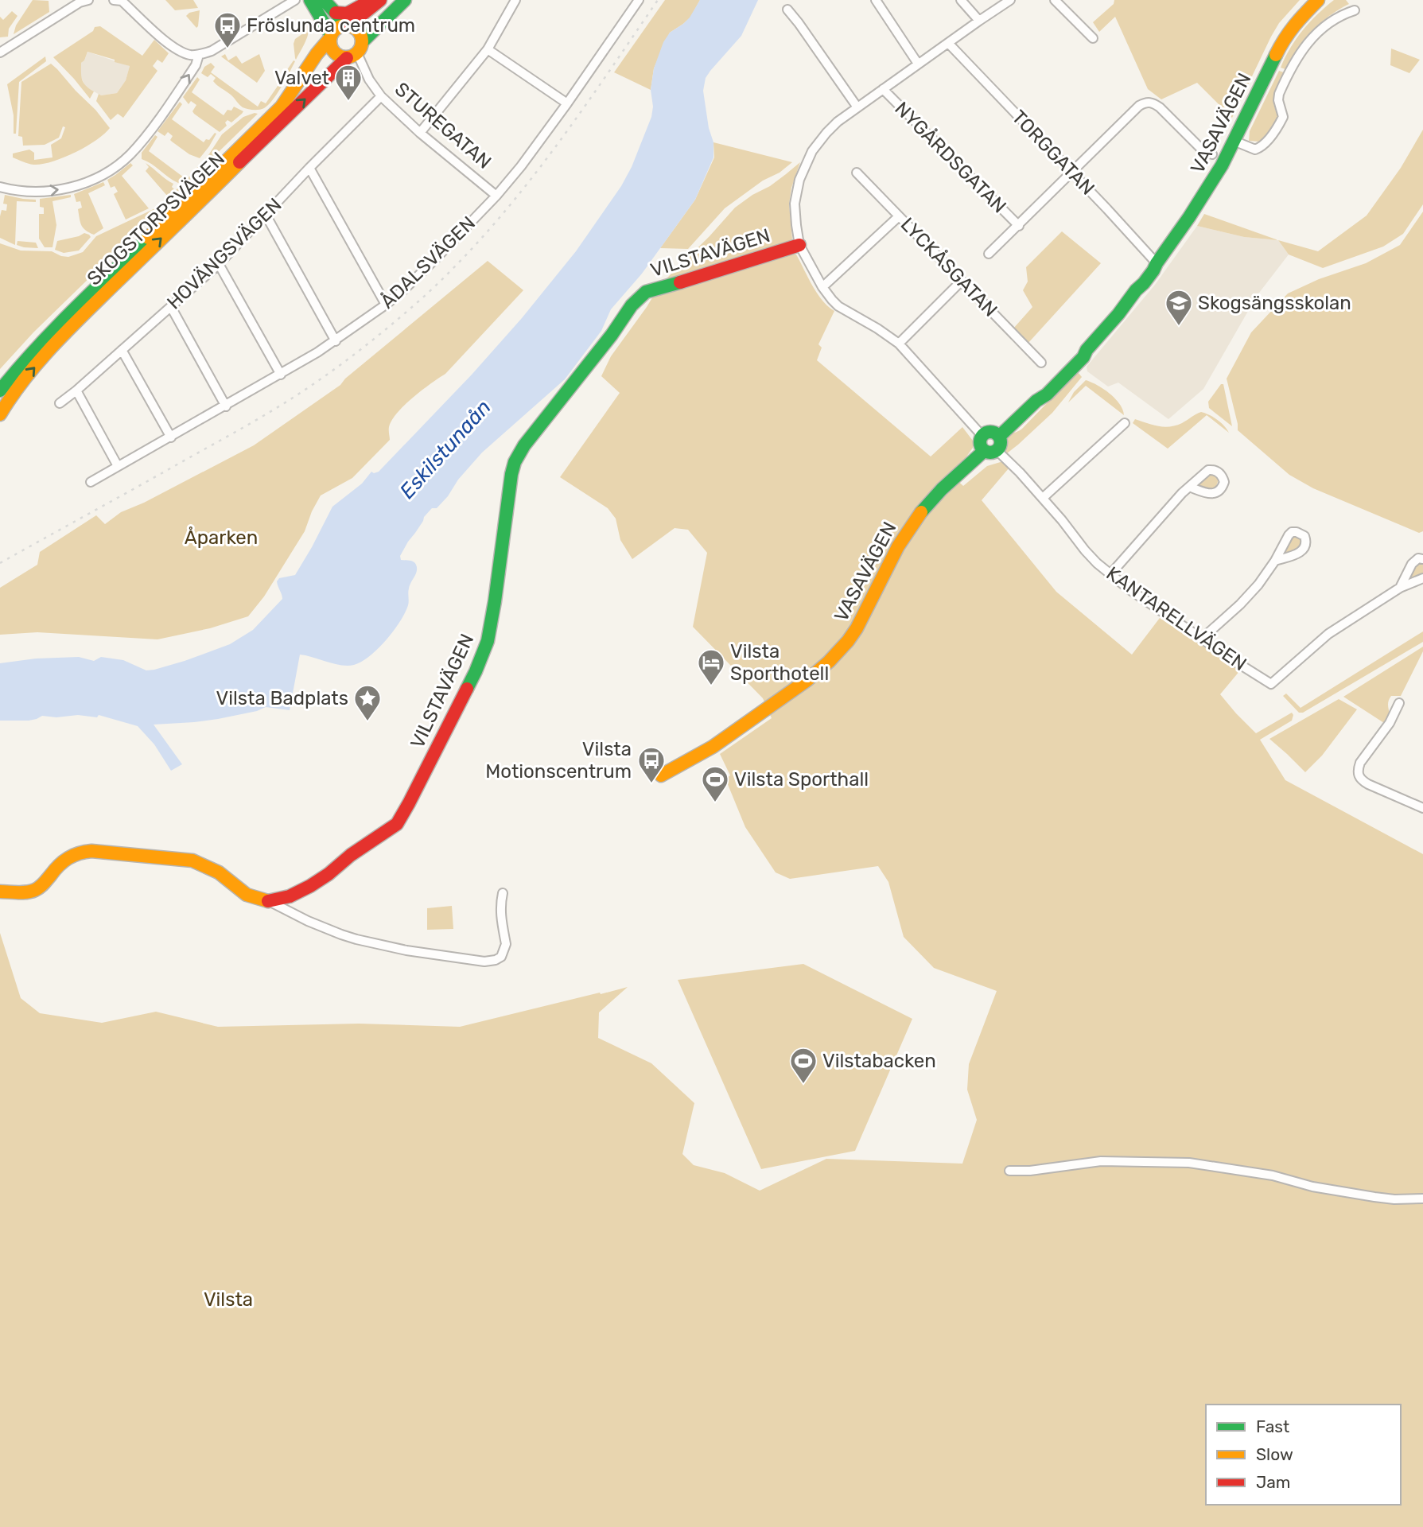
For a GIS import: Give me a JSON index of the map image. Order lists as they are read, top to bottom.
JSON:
{
  "streets": {
    "street": [
      "VASAVÄGEN",
      "STUREGATAN",
      "TORGGATAN",
      "NYGÅRDSGATAN",
      "SKOGSTORPSVÄGEN",
      "VILSTAVÄGEN",
      "HOVÄNGSVÄGEN",
      "ÅDALSVÄGEN",
      "LYCKÅSGATAN",
      "KANTARELLVÄGEN"
    ]
  },
  "crossings": [
    ["VASAVÄGEN", "TORGGATAN"],
    ["VASAVÄGEN", "KANTARELLVÄGEN"],
    ["STUREGATAN", "SKOGSTORPSVÄGEN"],
    ["STUREGATAN", "HOVÄNGSVÄGEN"],
    ["STUREGATAN", "ÅDALSVÄGEN"]
  ],
  "water": ["Eskilstunaån"],
  "parks": ["Åparken", "Vilsta"],
  "places": {
    "bus stop": ["Fröslunda centrum", "Vilsta Motionscentrum"],
    "building": ["Valvet"],
    "school or university": ["Skogsängsskolan"],
    "hotel": ["Vilsta Sporthotell"],
    "place": ["Vilsta Badplats"],
    "sports": ["Vilsta Sporthall", "Vilstabacken"]
  },
  "legend": ["Fast", "Slow", "Jam"]
}
